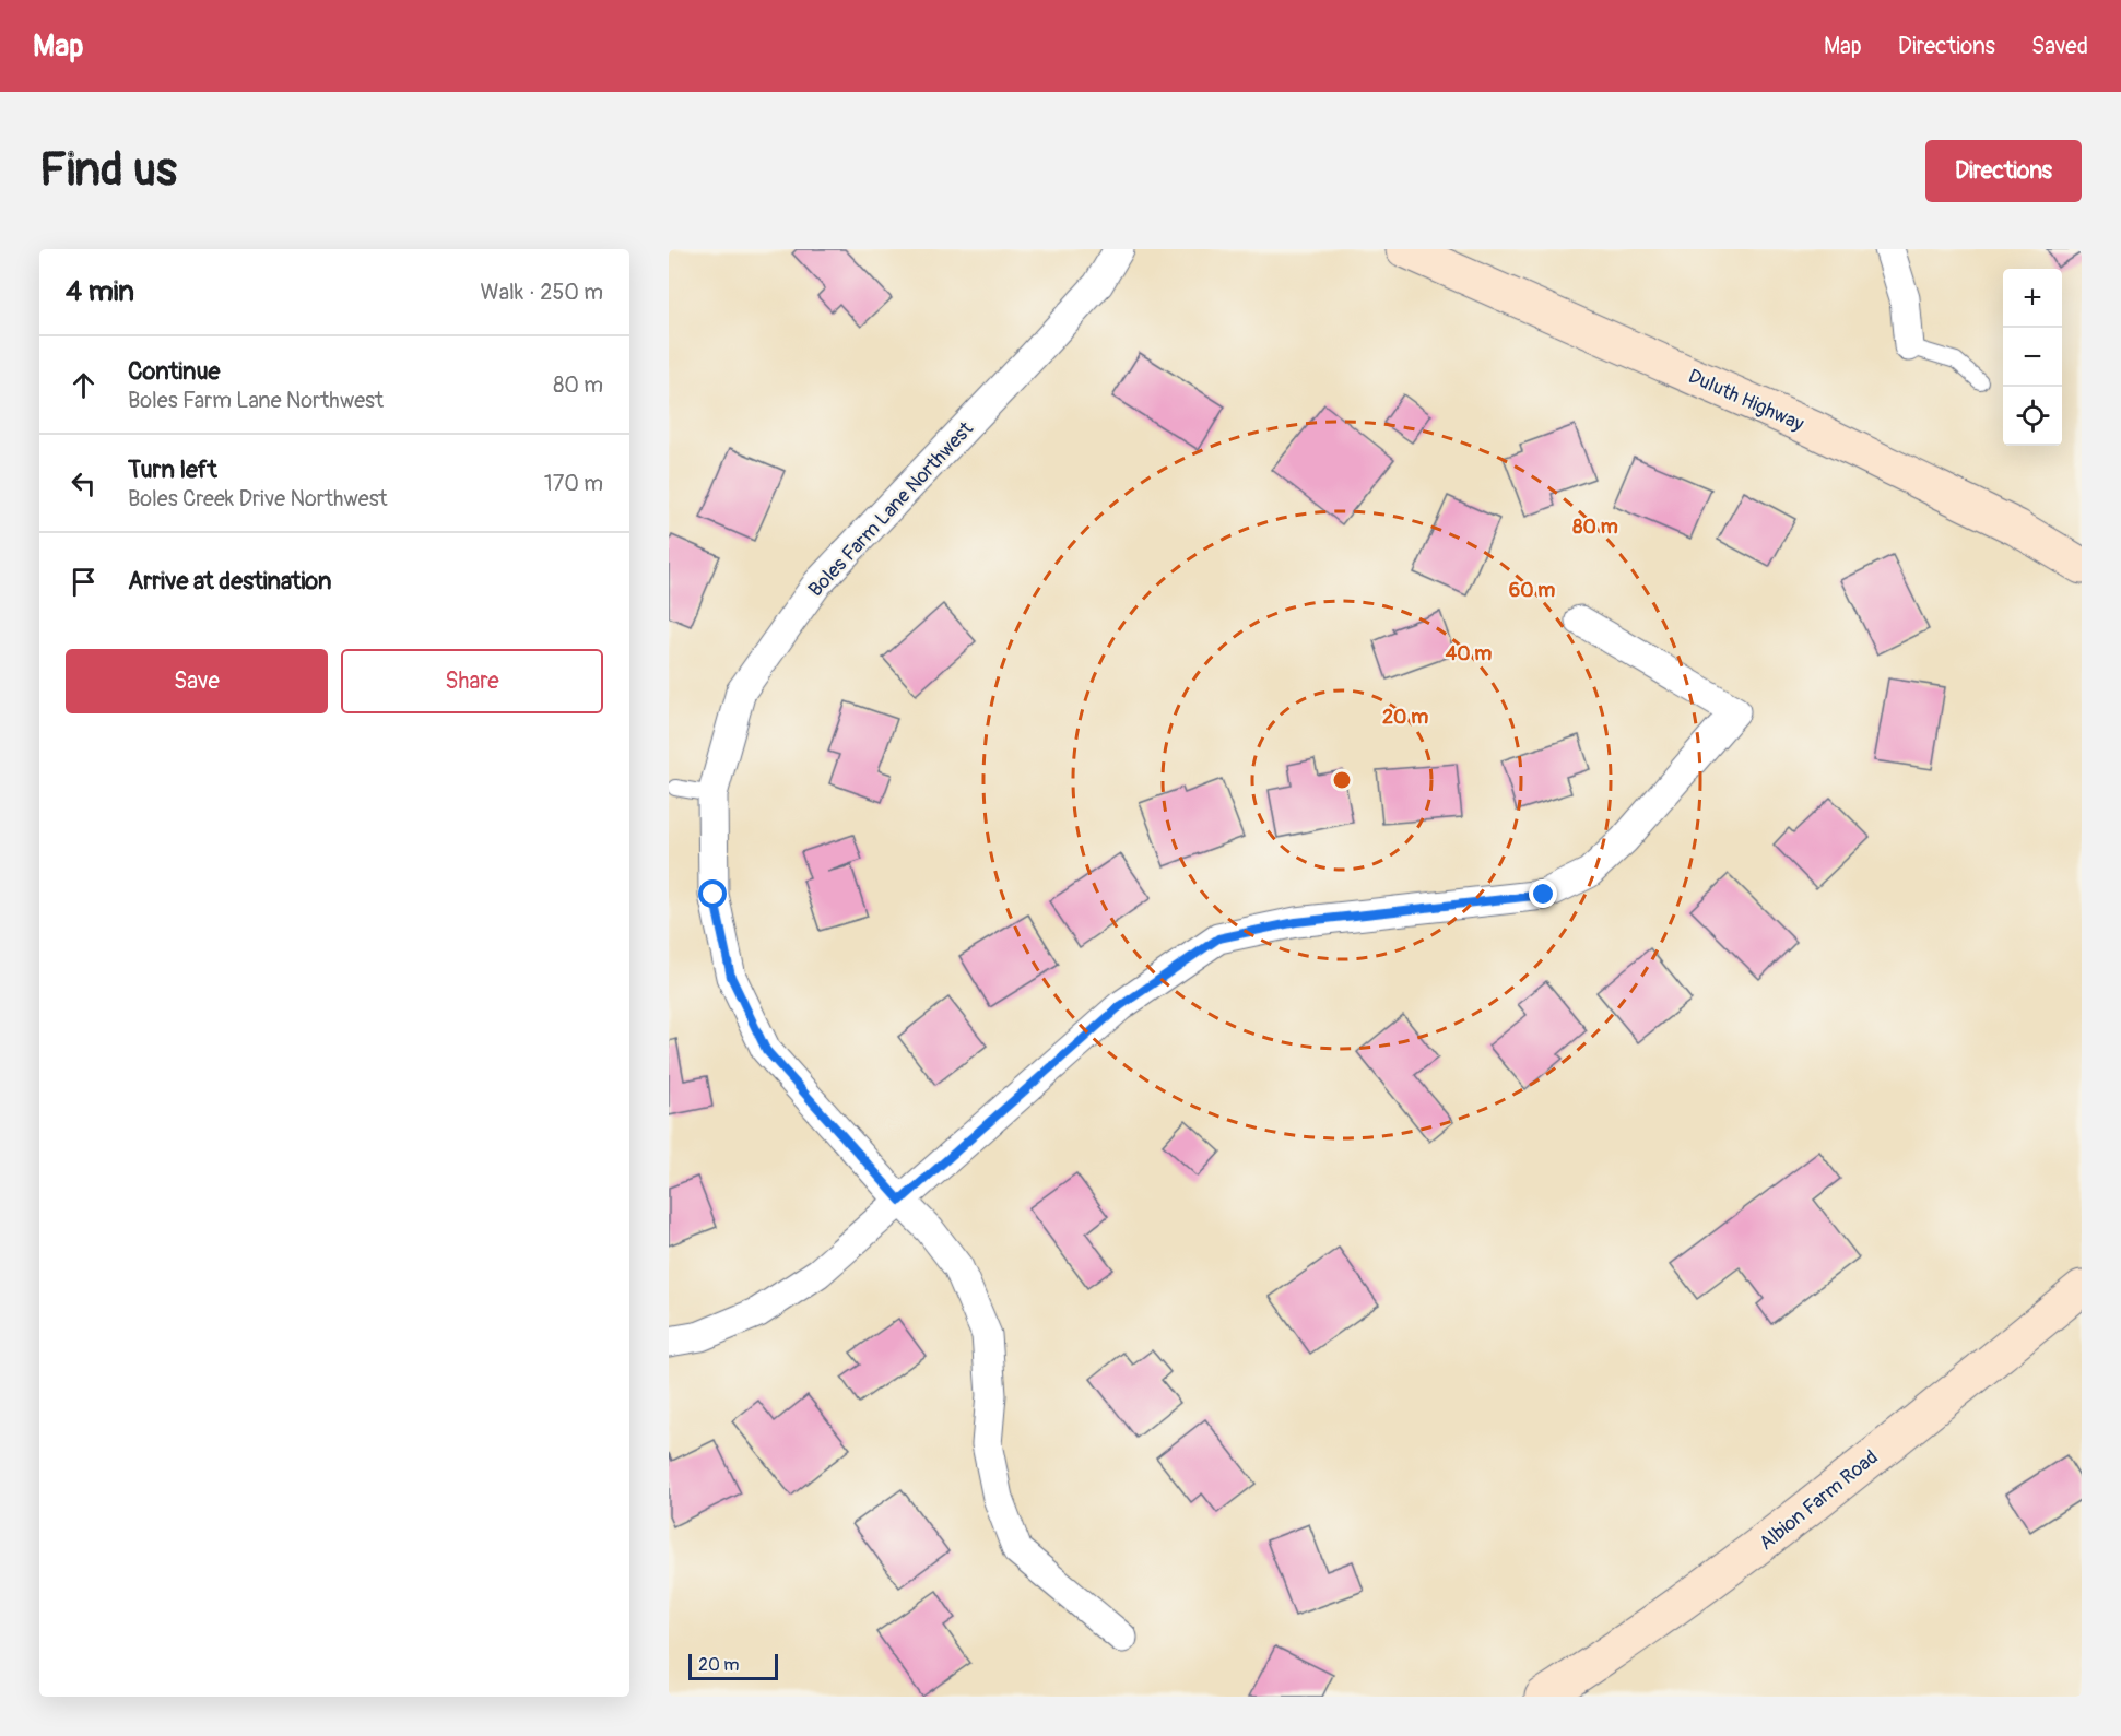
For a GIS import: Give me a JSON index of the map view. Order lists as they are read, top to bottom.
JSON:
{
  "streets": {
    "main road": ["Duluth Highway", "Albion Farm Road"],
    "street": ["Boles Farm Lane Northwest"]
  },
  "scale_bar": "20 m",
  "page": {
    "header": "Map",
    "nav": ["Map", "Directions", "Saved"],
    "buttons": [
      "Directions",
      ["Save", "Share"]
    ],
    "title": "Find us",
    "heading": ["4 min", "Walk · 250 m"],
    "map_buttons": ["+", "−"],
    "list": [
      ["Continue", "Boles Farm Lane Northwest", "80 m"],
      ["Turn left", "Boles Creek Drive Northwest", "170 m"],
      "Arrive at destination"
    ],
    "scale": "20 m"
  },
  "rings": [
    "80 m",
    "60 m",
    "40 m",
    "20 m"
  ]
}
